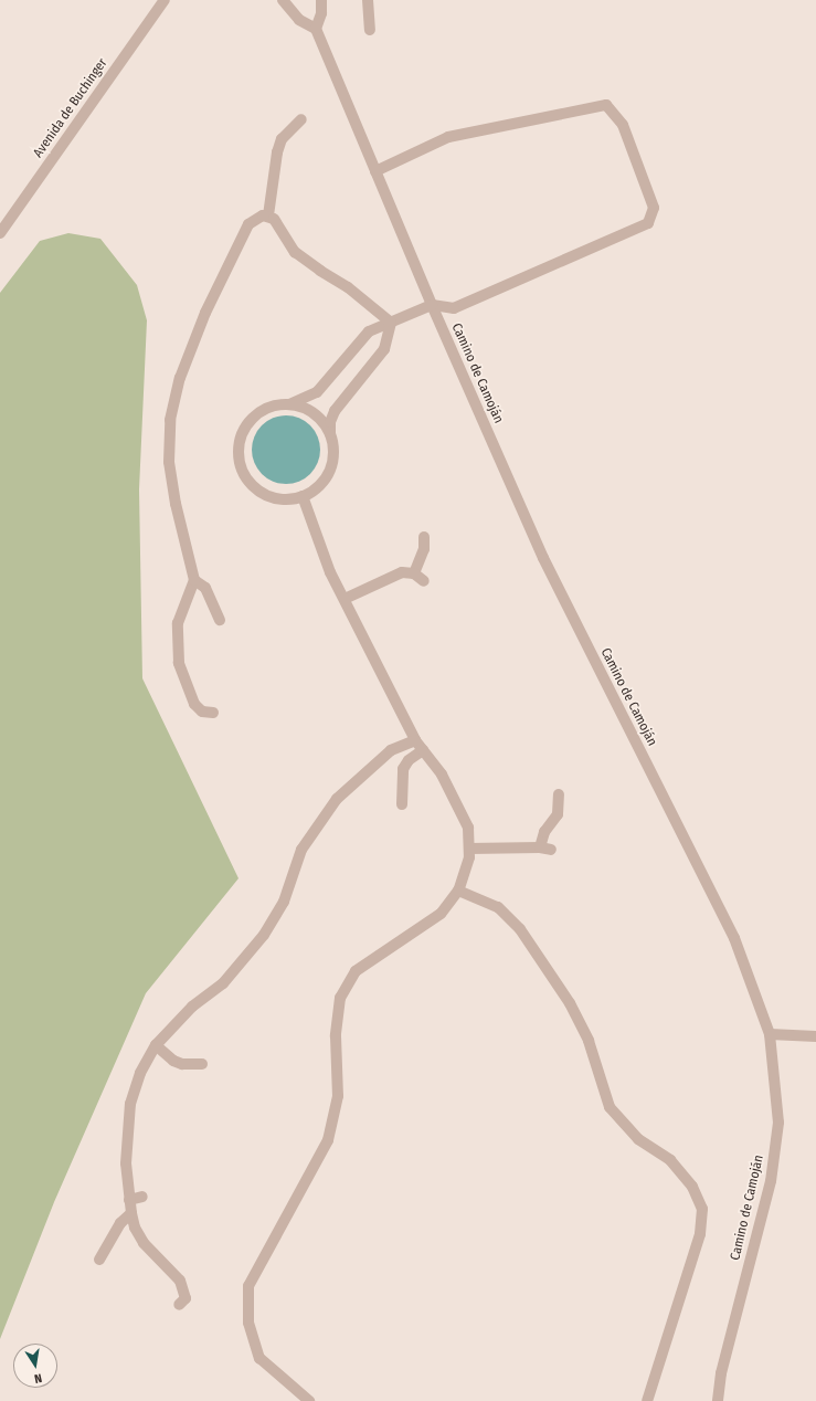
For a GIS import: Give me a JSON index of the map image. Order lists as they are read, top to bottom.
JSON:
{
  "streets": {
    "street": ["Avenida de Buchinger", "Camino de Camoján"]
  },
  "north": "bottom"
}
